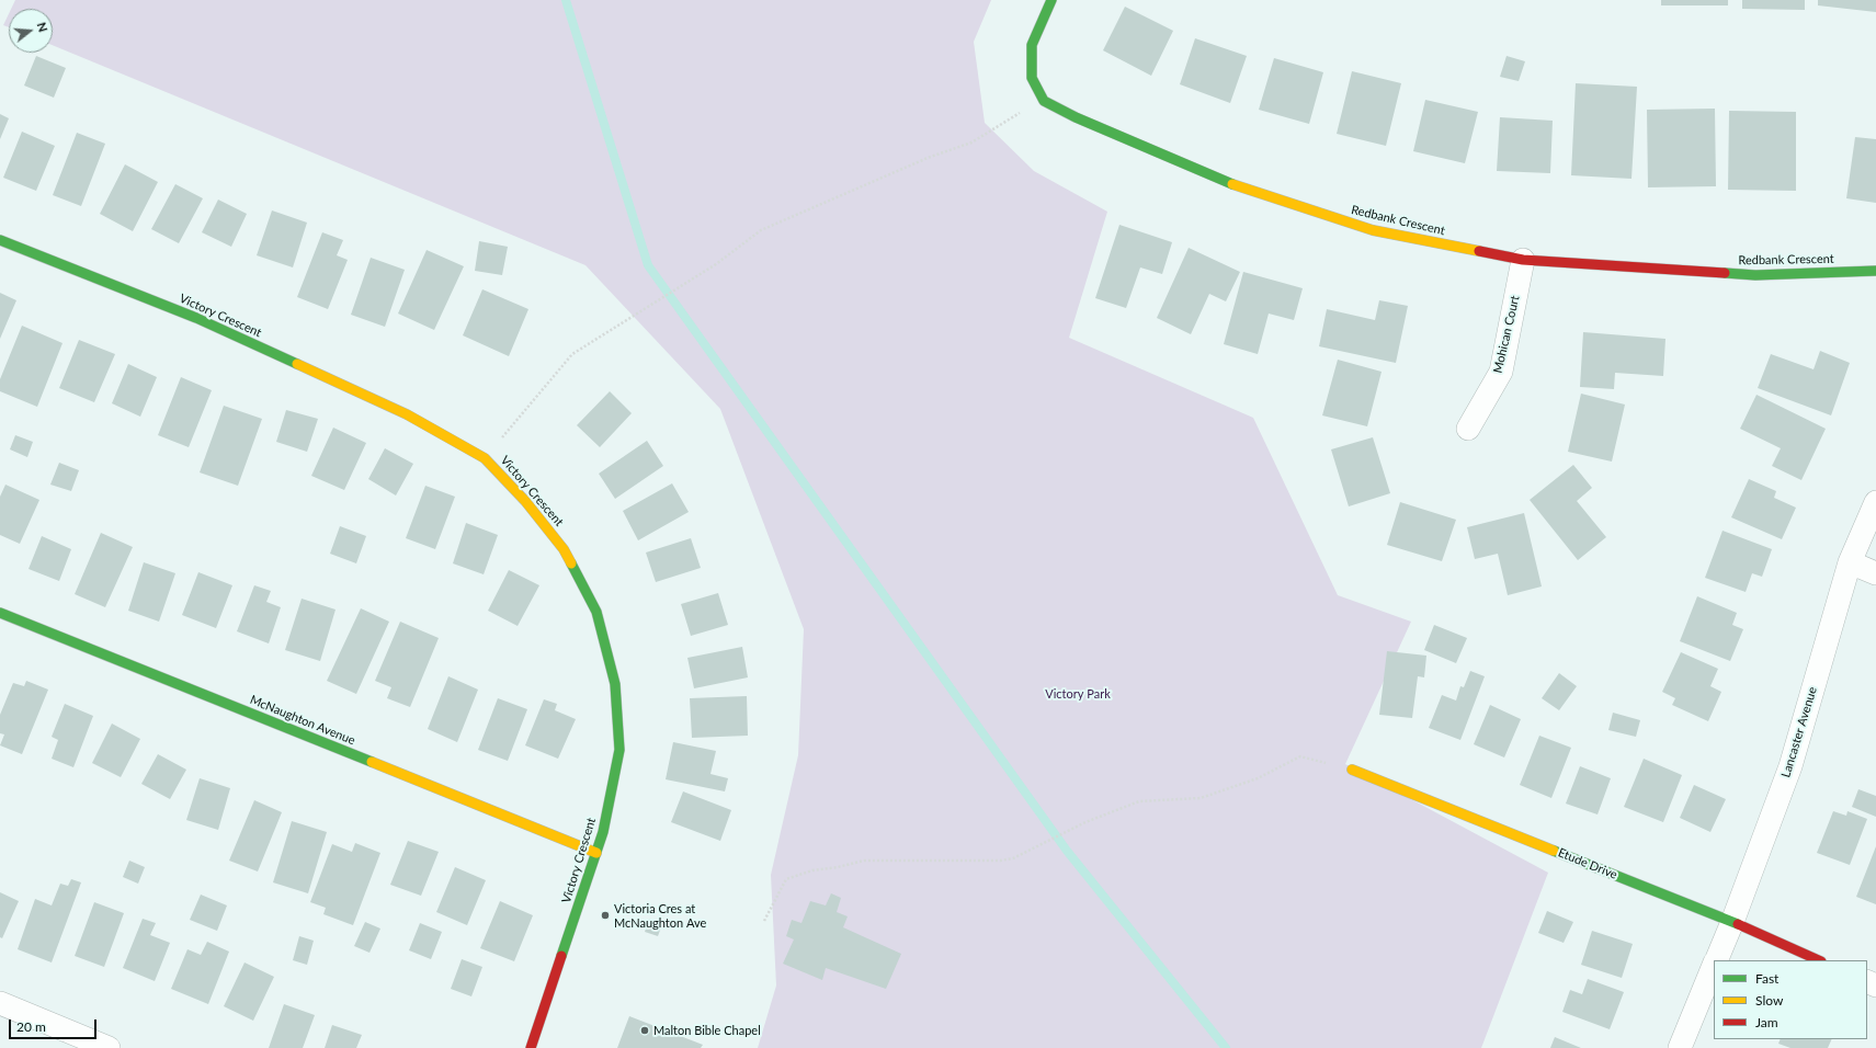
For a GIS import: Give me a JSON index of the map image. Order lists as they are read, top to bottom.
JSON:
{
  "streets": {
    "street": [
      "Redbank Crescent",
      "Victory Crescent",
      "Mohican Court",
      "McNaughton Avenue",
      "Lancaster Avenue",
      "Etude Drive"
    ]
  },
  "crossings": [
    ["Redbank Crescent", "Mohican Court"],
    ["Victory Crescent", "McNaughton Avenue"],
    ["Lancaster Avenue", "Etude Drive"]
  ],
  "parks": ["Victory Park"],
  "places": ["Victoria Cres at McNaughton Ave", "Malton Bible Chapel"],
  "legend": ["Fast", "Slow", "Jam"],
  "scale_bar": "20 m",
  "north": "right"
}
